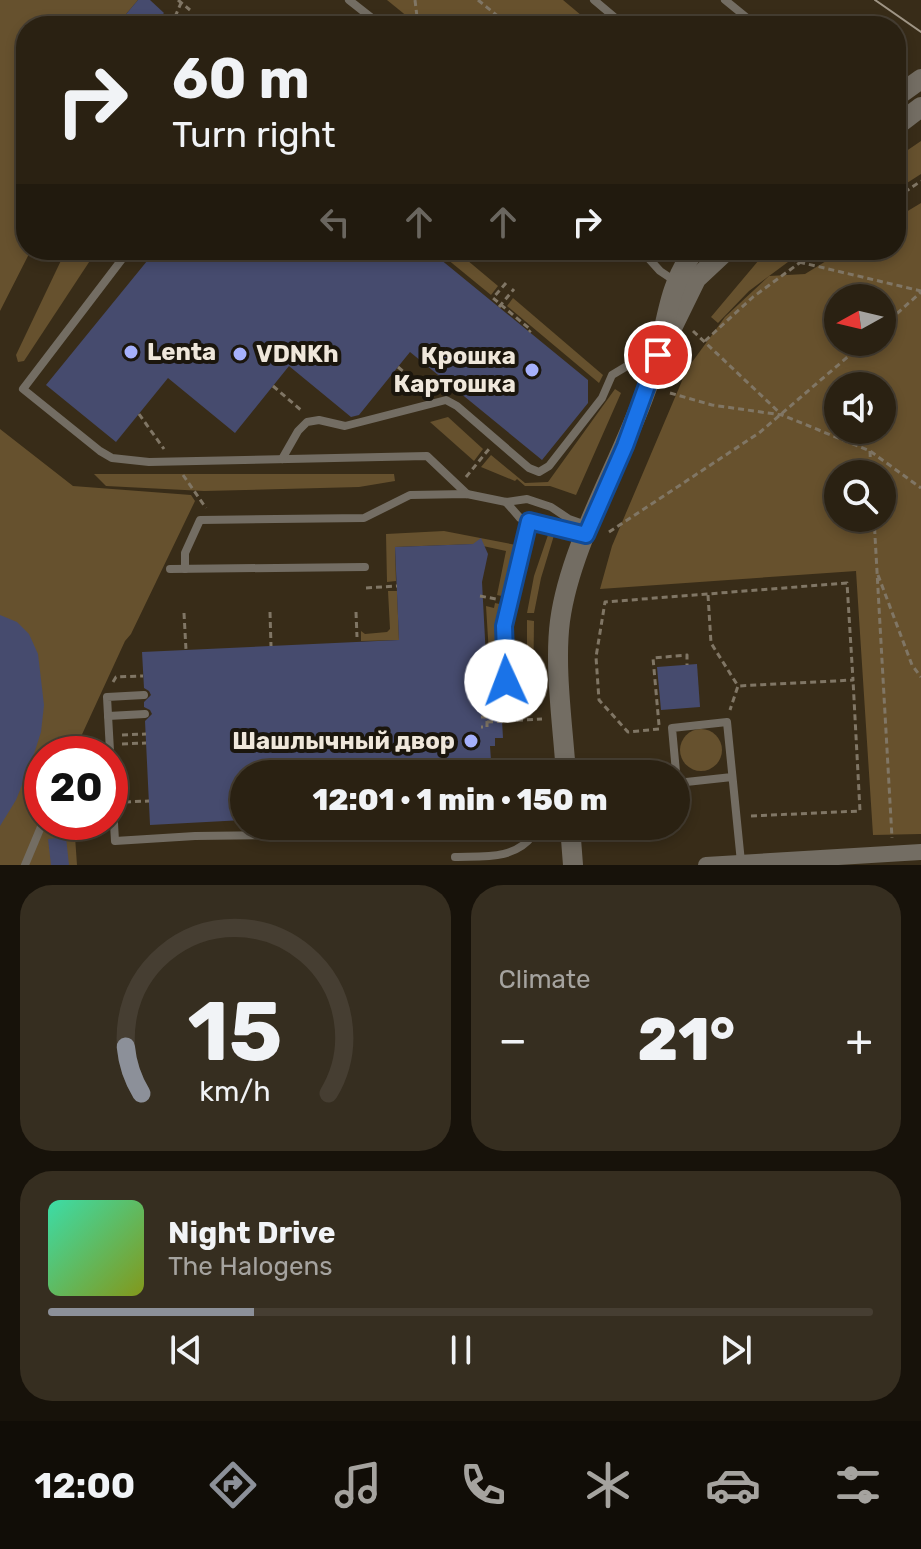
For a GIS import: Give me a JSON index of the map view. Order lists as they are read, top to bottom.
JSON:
{
  "places": [
    "Lenta",
    "VDNKh",
    "Крошка Картошка",
    "Шашлычный двор"
  ],
  "north": "left",
  "page": {
    "turn": ["60 m", "Turn right"],
    "limit": "20",
    "trip": "12:01 · 1 min · 150 m",
    "tile": "Climate",
    "heat": ["−", "21°", "+"],
    "song": ["Night Drive", "The Halogens"],
    "tabs": "12:00",
    "gauge": ["15", "km/h"]
  }
}
